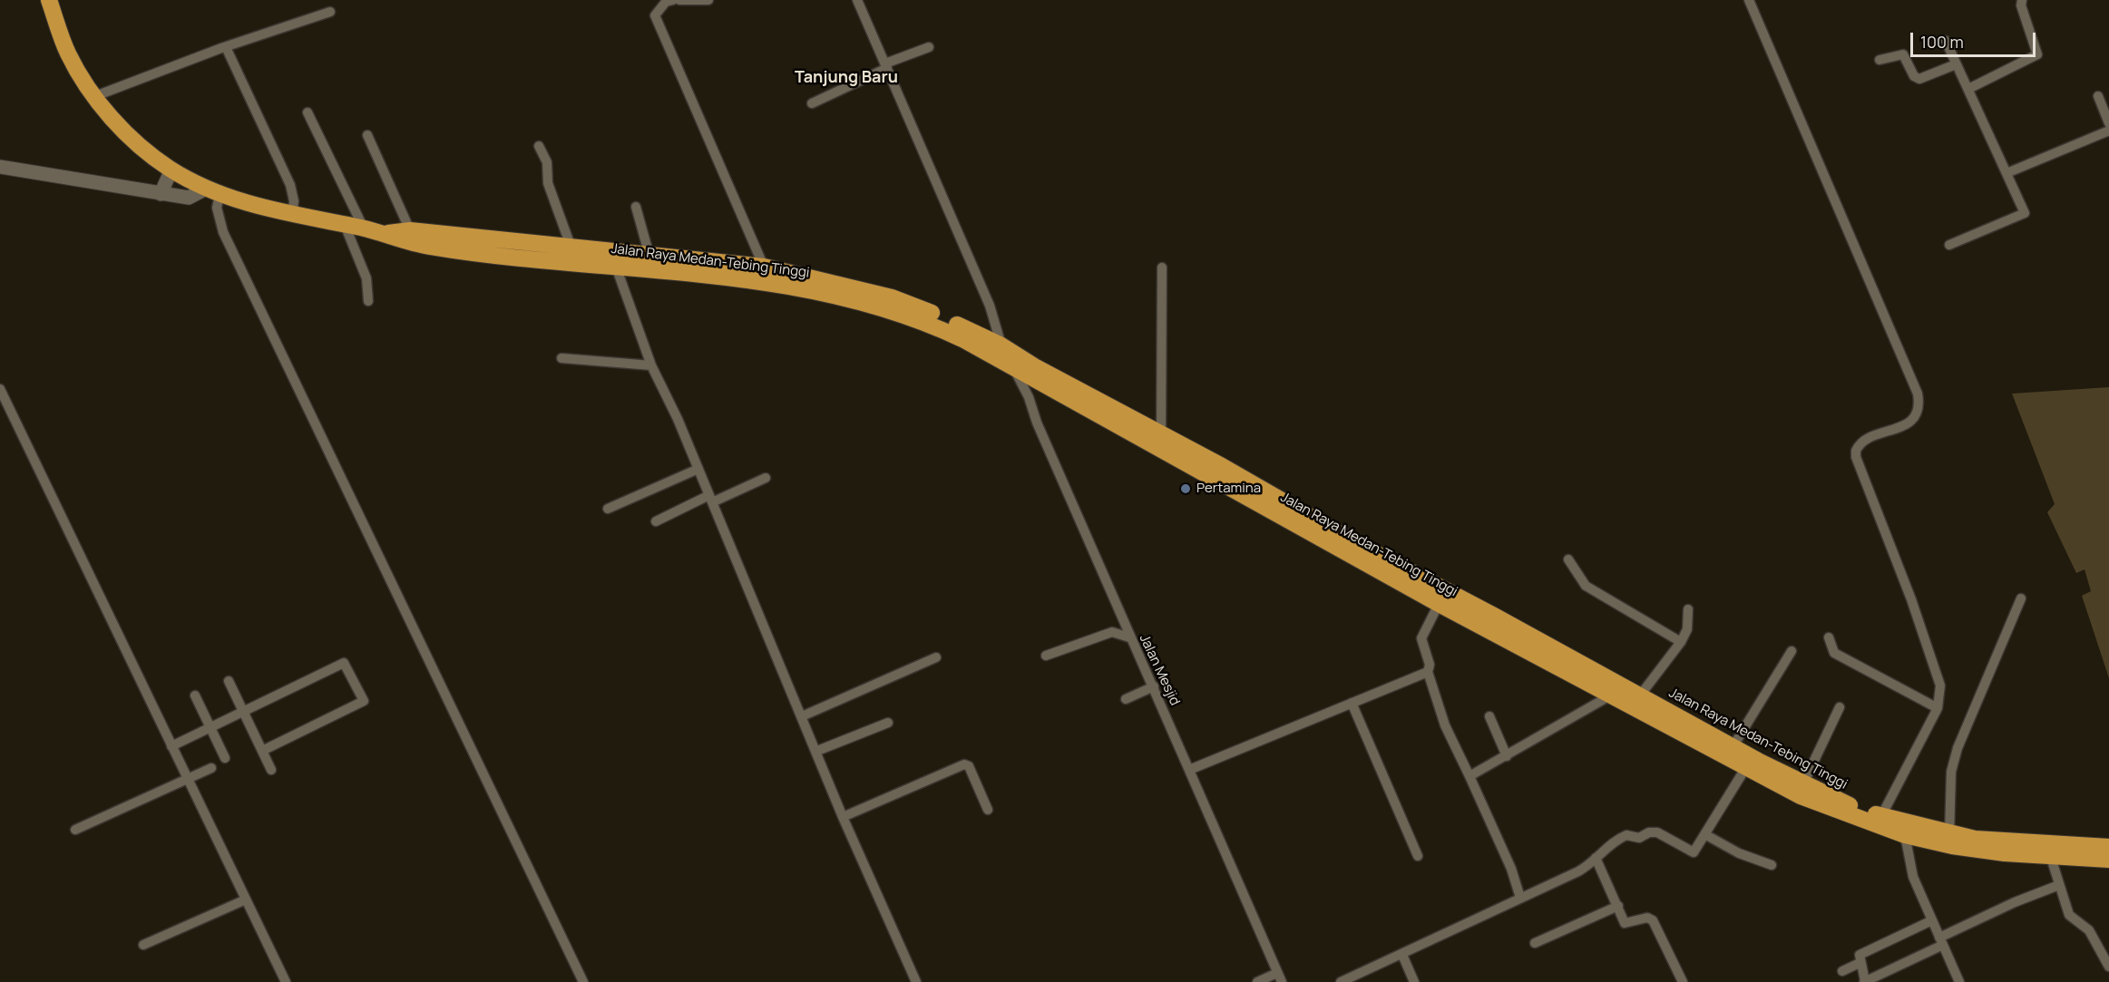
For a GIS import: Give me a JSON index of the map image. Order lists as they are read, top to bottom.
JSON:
{
  "streets": {
    "highway": ["Jalan Raya Medan-Tebing Tinggi"],
    "street": ["Jalan Mesjid"]
  },
  "crossings": [
    ["Jalan Raya Medan-Tebing Tinggi", "Jalan Mesjid"]
  ],
  "districts": ["Tanjung Baru"],
  "places": ["Pertamina"],
  "scale_bar": "100 m"
}
